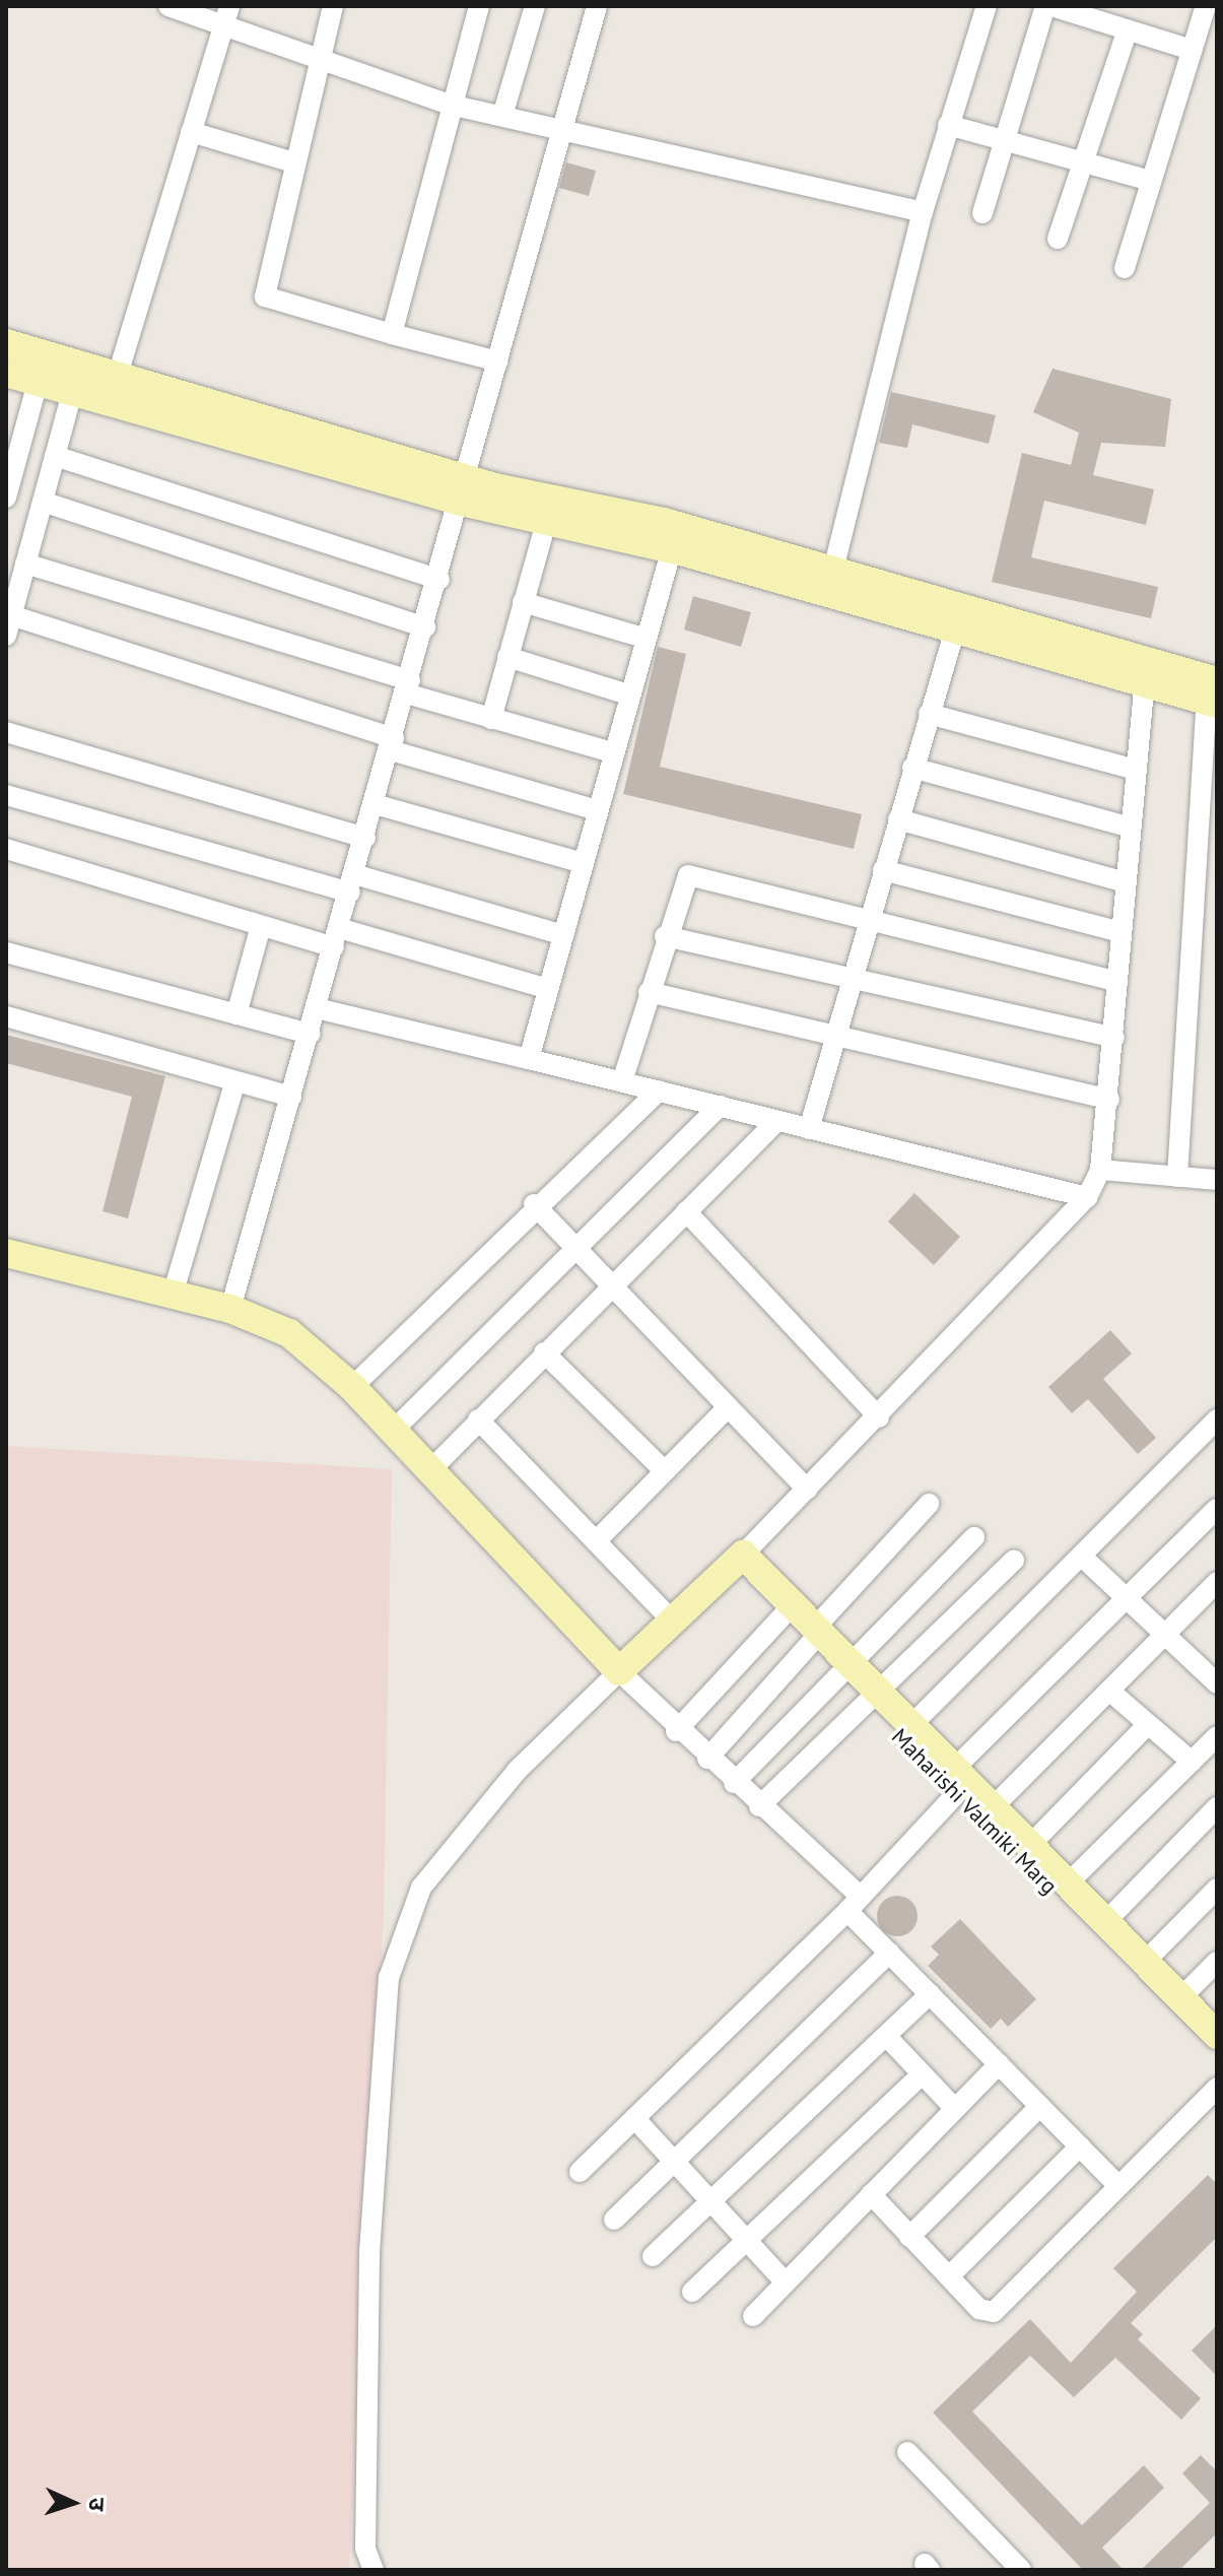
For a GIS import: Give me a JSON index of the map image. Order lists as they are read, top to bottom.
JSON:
{
  "streets": {
    "street": ["Maharishi Valmiki Marg"]
  },
  "north": "right"
}
